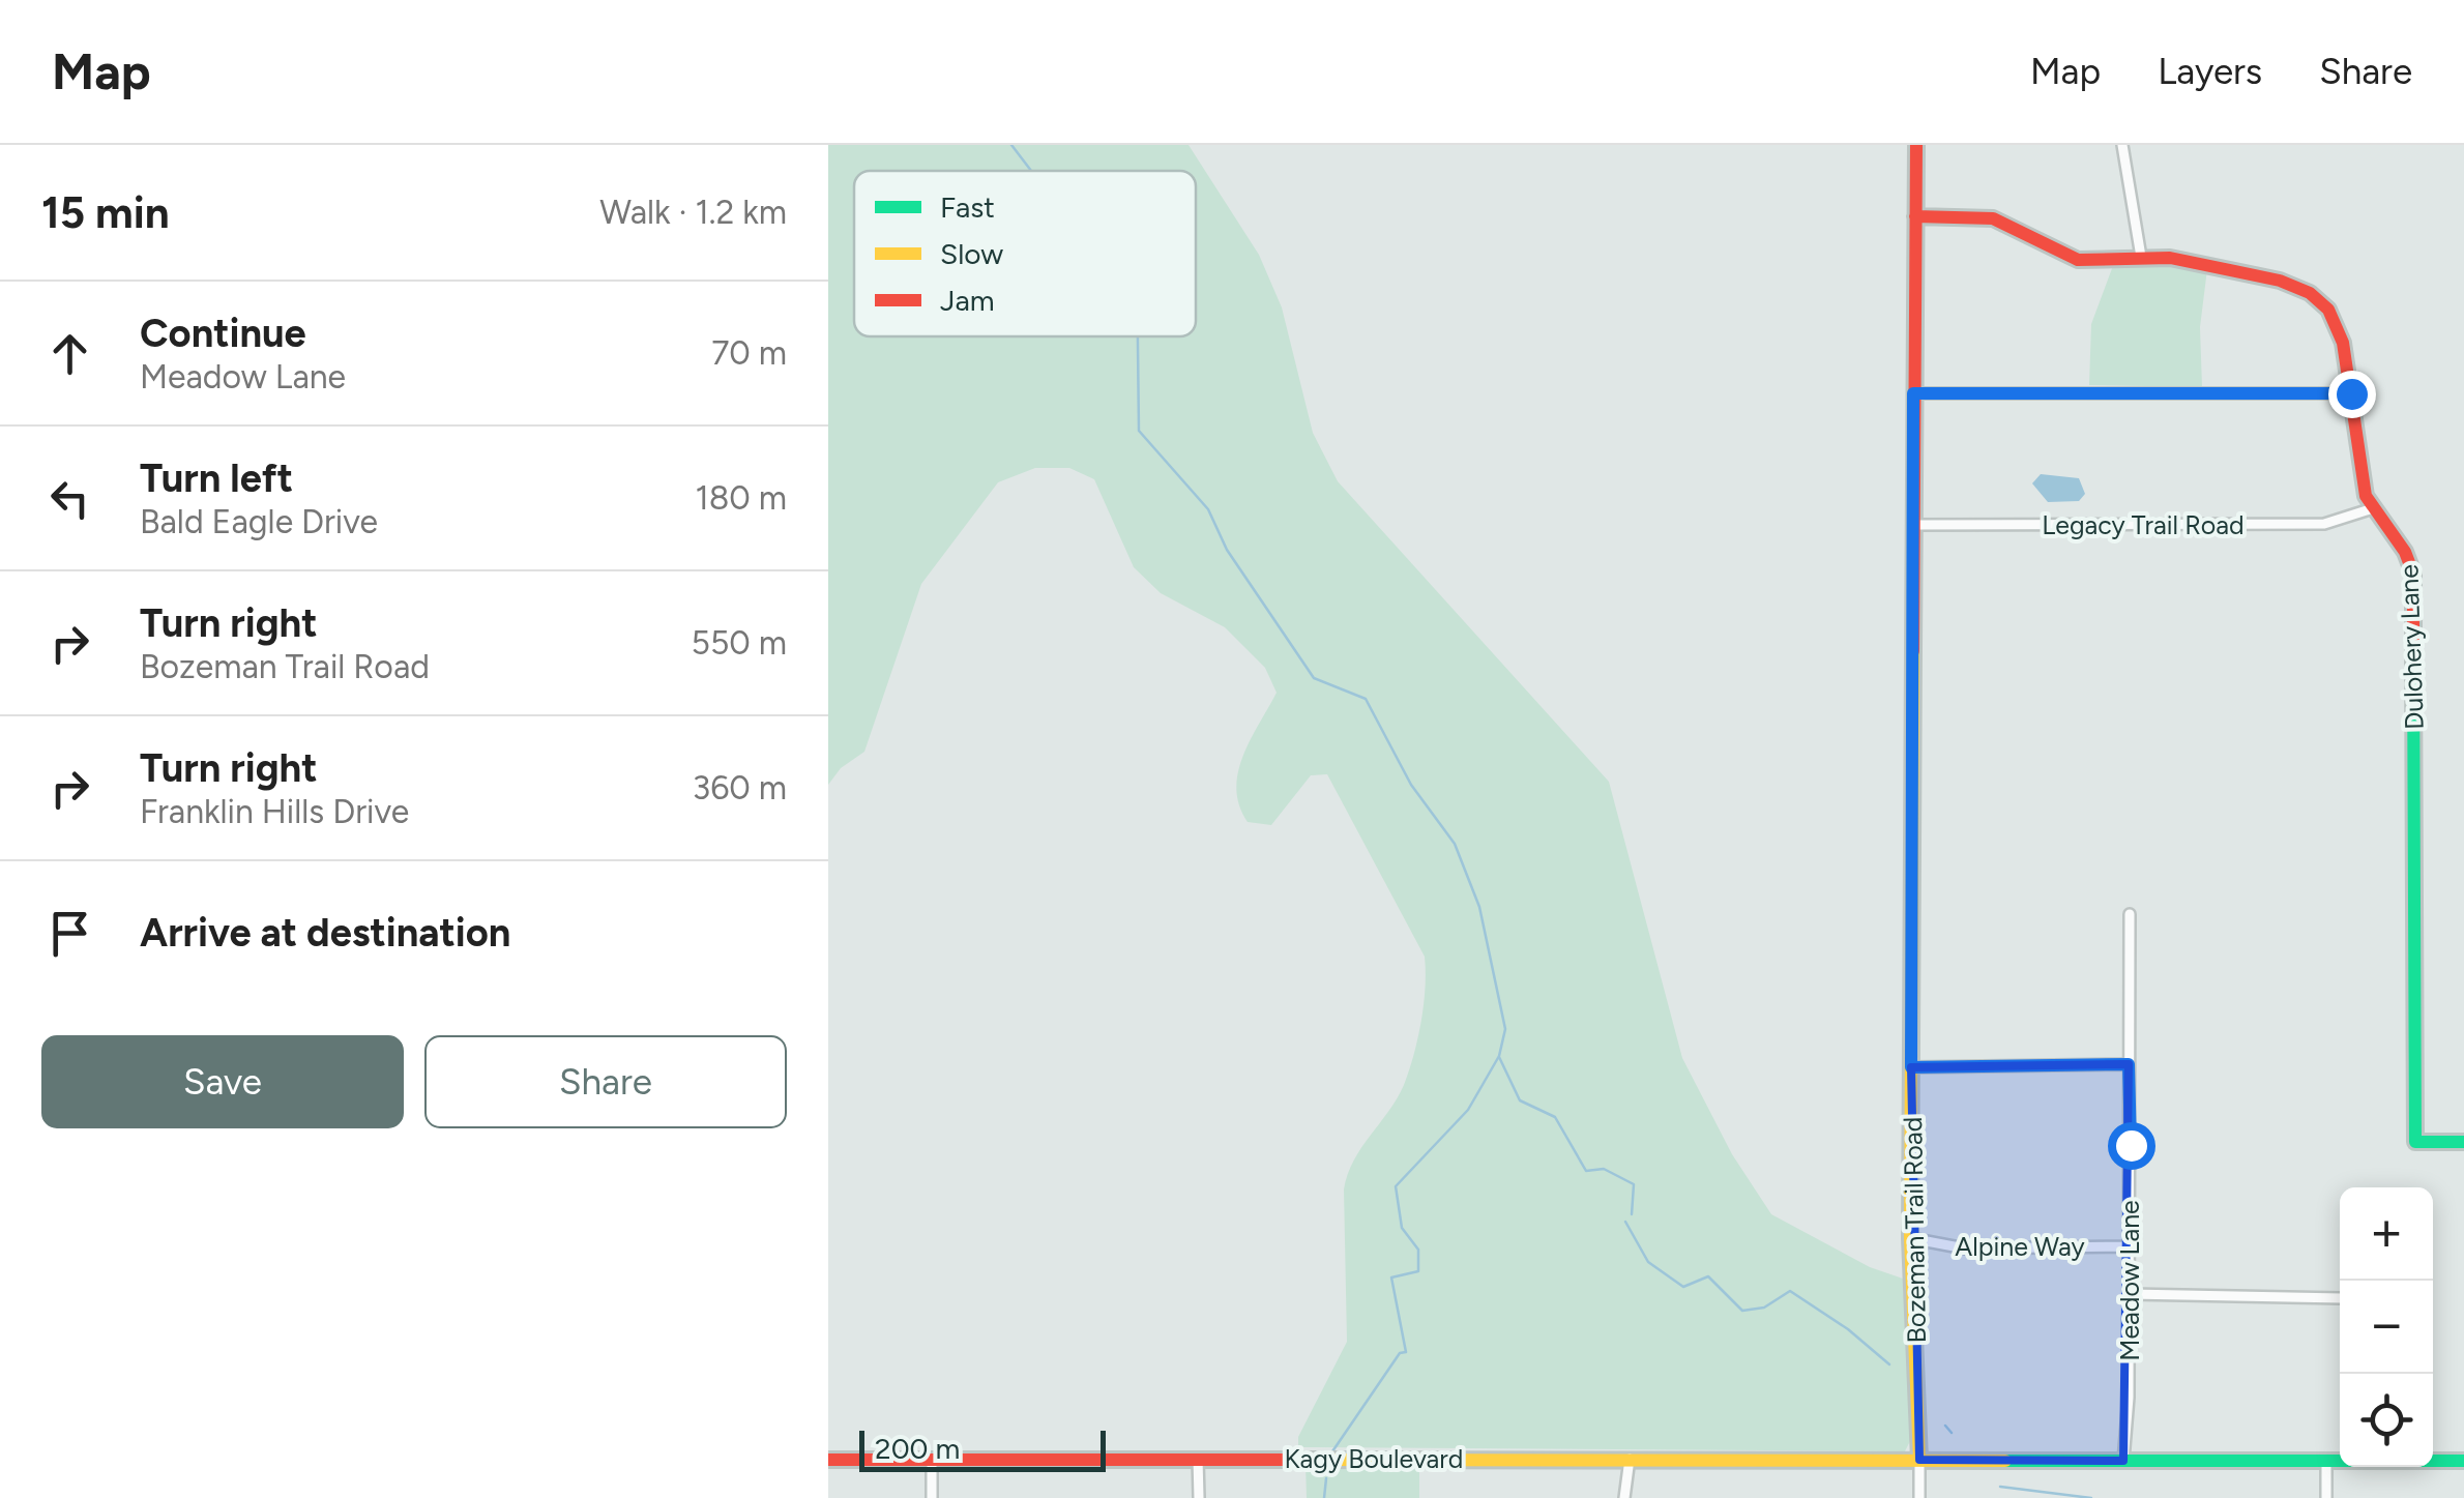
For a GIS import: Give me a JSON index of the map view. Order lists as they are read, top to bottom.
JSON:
{
  "streets": {
    "street": [
      "Legacy Trail Road",
      "Dulohery Lane",
      "Bozeman Trail Road",
      "Alpine Way",
      "Meadow Lane",
      "Kagy Boulevard"
    ]
  },
  "crossings": [
    ["Legacy Trail Road", "Dulohery Lane"],
    ["Legacy Trail Road", "Bozeman Trail Road"],
    ["Bozeman Trail Road", "Alpine Way"],
    ["Bozeman Trail Road", "Kagy Boulevard"],
    ["Alpine Way", "Meadow Lane"]
  ],
  "legend": ["Fast", "Slow", "Jam"],
  "scale_bar": "200 m",
  "page": {
    "header": "Map",
    "nav": ["Map", "Layers", "Share"],
    "heading": ["15 min", "Walk · 1.2 km"],
    "list": [
      ["Continue", "Meadow Lane", "70 m"],
      ["Turn left", "Bald Eagle Drive", "180 m"],
      ["Turn right", "Bozeman Trail Road", "550 m"],
      ["Turn right", "Franklin Hills Drive", "360 m"],
      "Arrive at destination"
    ],
    "buttons": ["Save", "Share"],
    "map_buttons": ["+", "−"],
    "scale": "200 m"
  }
}
